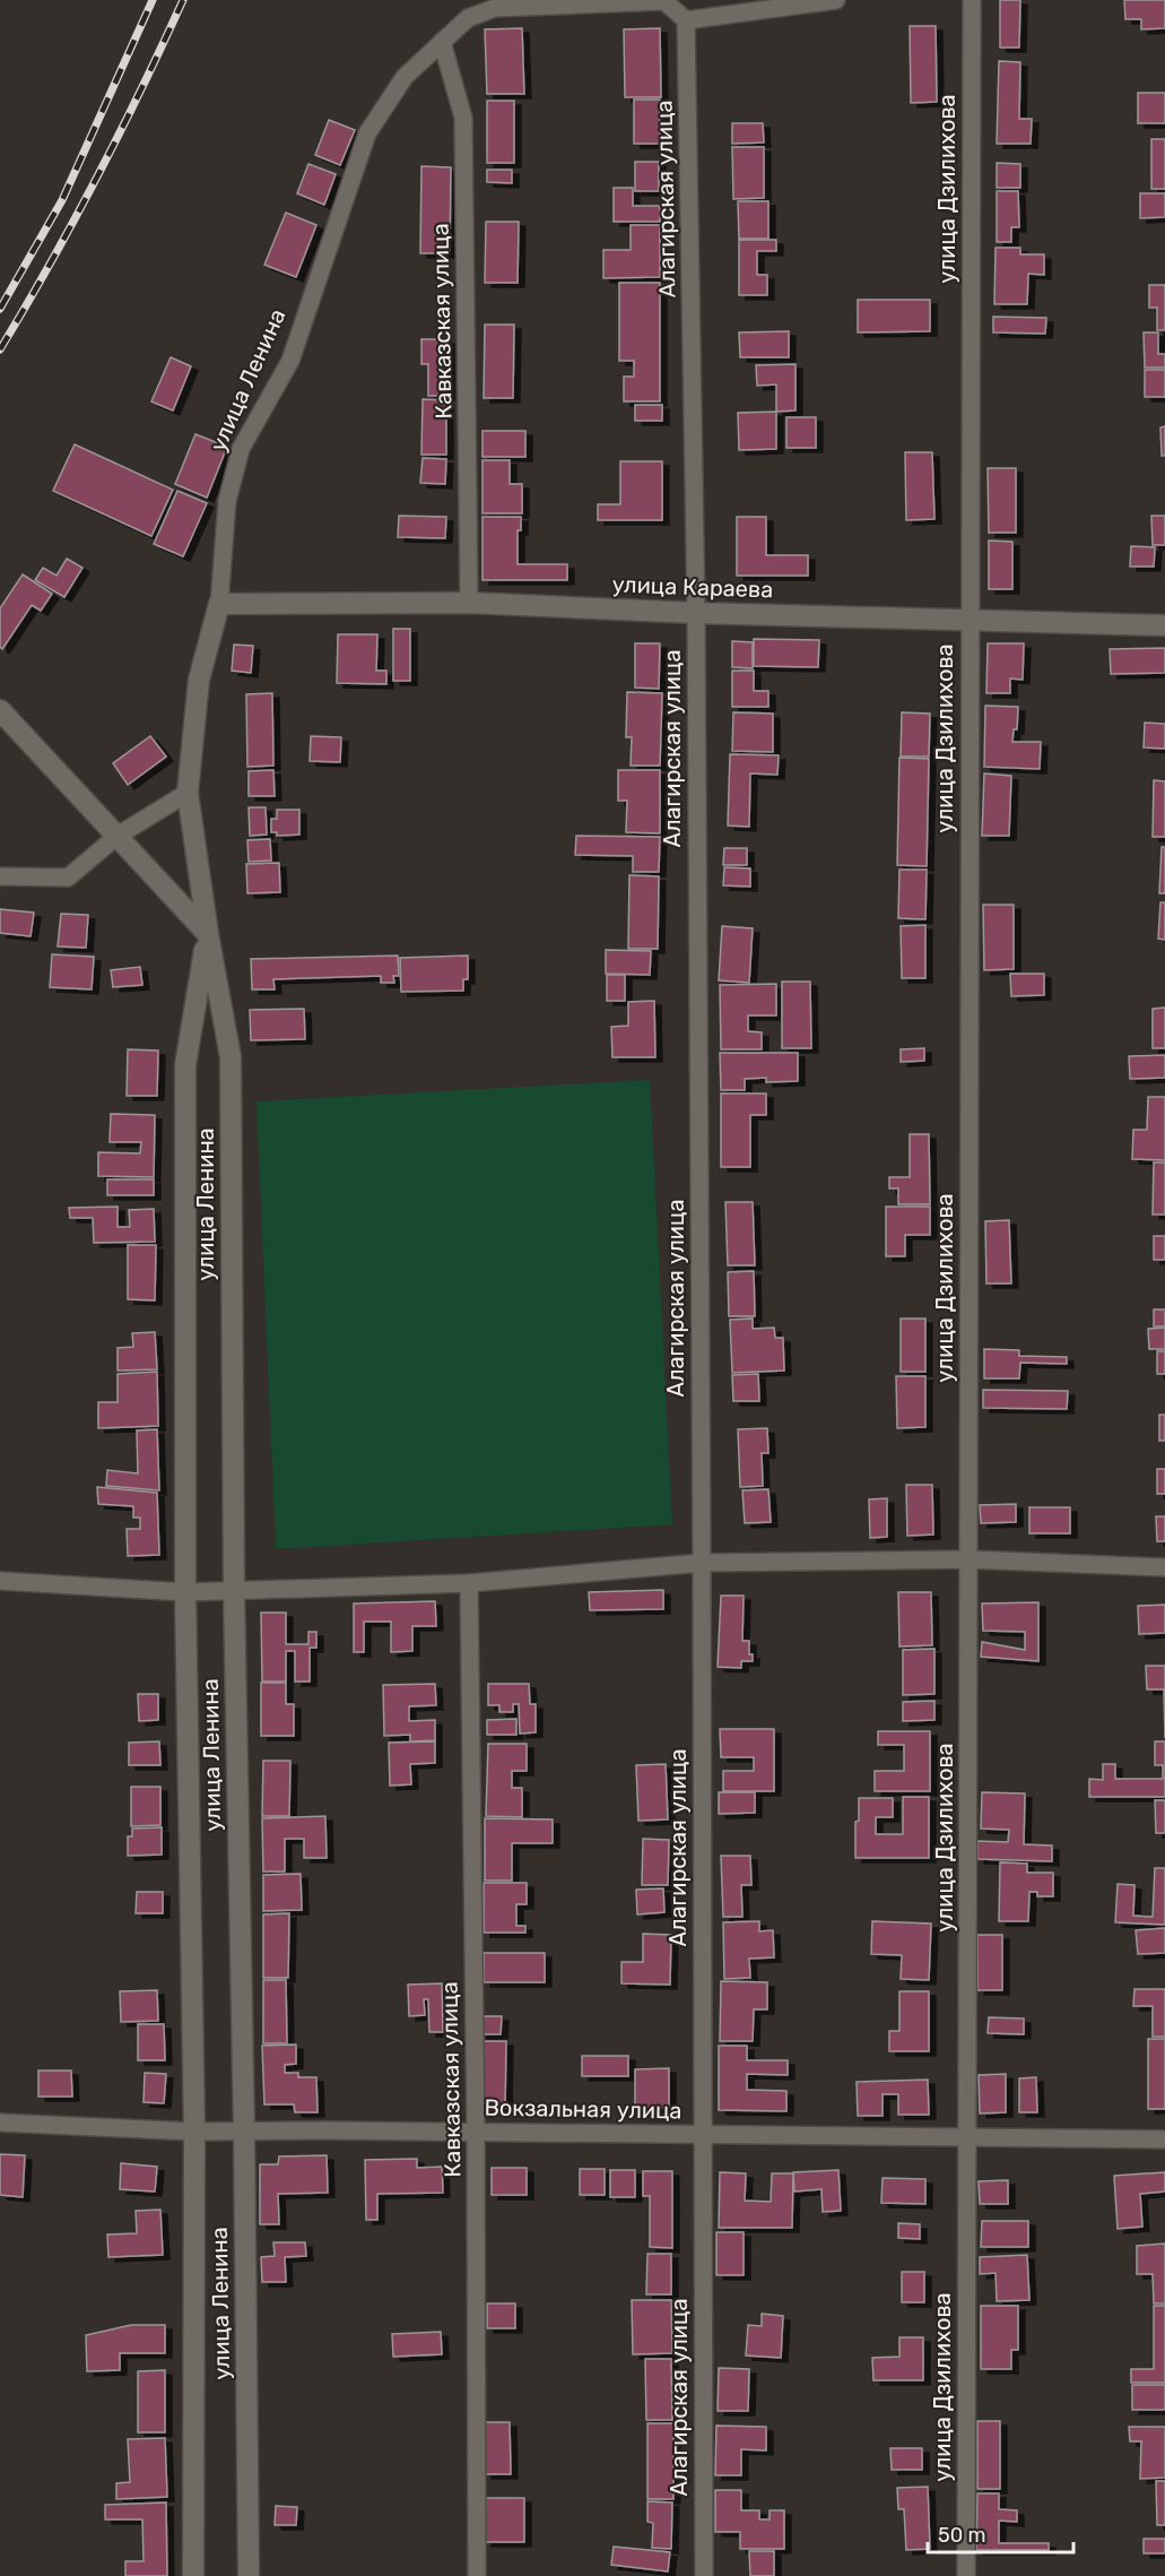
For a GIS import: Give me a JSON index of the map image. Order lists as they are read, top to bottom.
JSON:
{
  "streets": {
    "street": [
      "улица Дзилихова",
      "Алагирская улица",
      "Кавказская улица",
      "улица Ленина",
      "улица Караева",
      "Вокзальная улица"
    ]
  },
  "crossings": [
    ["улица Дзилихова", "улица Караева"],
    ["улица Дзилихова", "Вокзальная улица"],
    ["Алагирская улица", "улица Ленина"],
    ["Алагирская улица", "улица Караева"],
    ["Алагирская улица", "Вокзальная улица"],
    ["Кавказская улица", "улица Ленина"],
    ["Кавказская улица", "улица Караева"],
    ["Кавказская улица", "Вокзальная улица"],
    ["улица Ленина", "улица Караева"],
    ["улица Ленина", "Вокзальная улица"]
  ],
  "scale_bar": "50 m"
}
